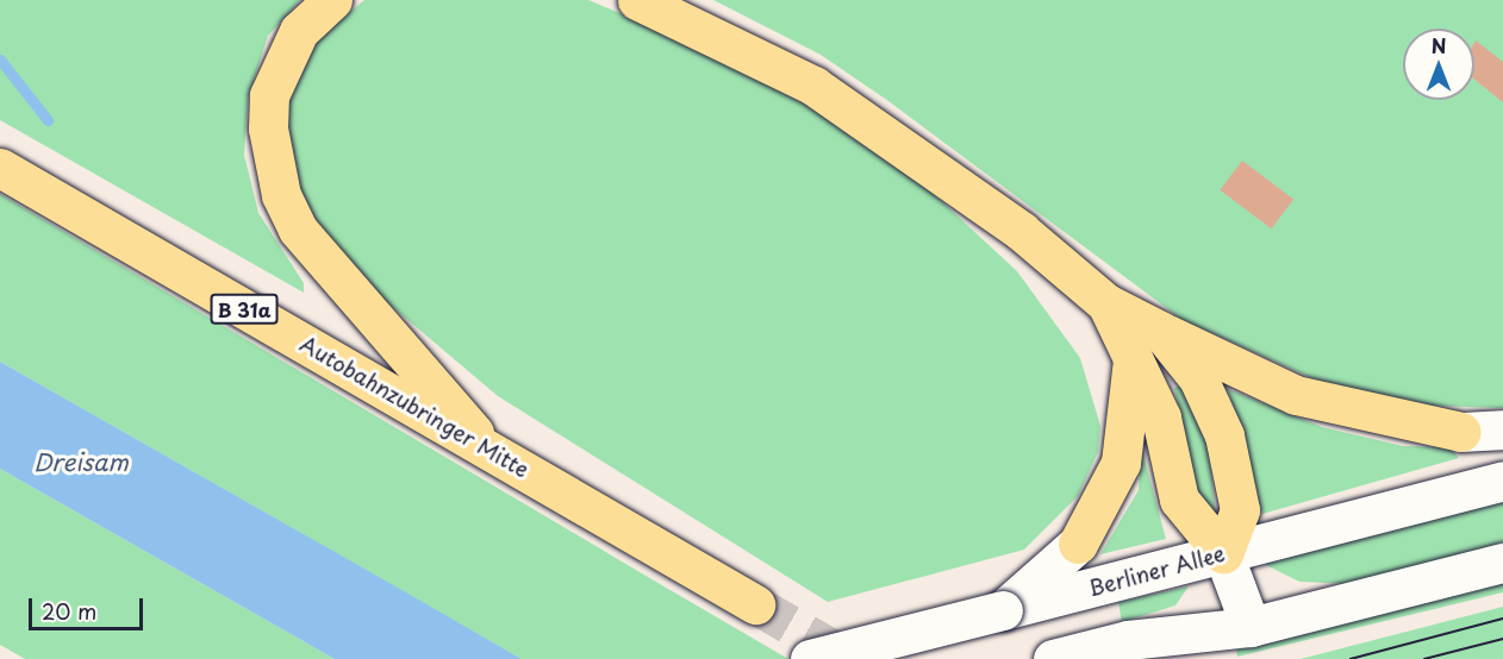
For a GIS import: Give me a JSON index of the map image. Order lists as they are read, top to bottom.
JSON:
{
  "streets": {
    "highway": ["B 31a", "Autobahnzubringer Mitte"],
    "main road": ["Berliner Allee"]
  },
  "water": ["Dreisam"],
  "scale_bar": "20 m",
  "north": "top"
}
